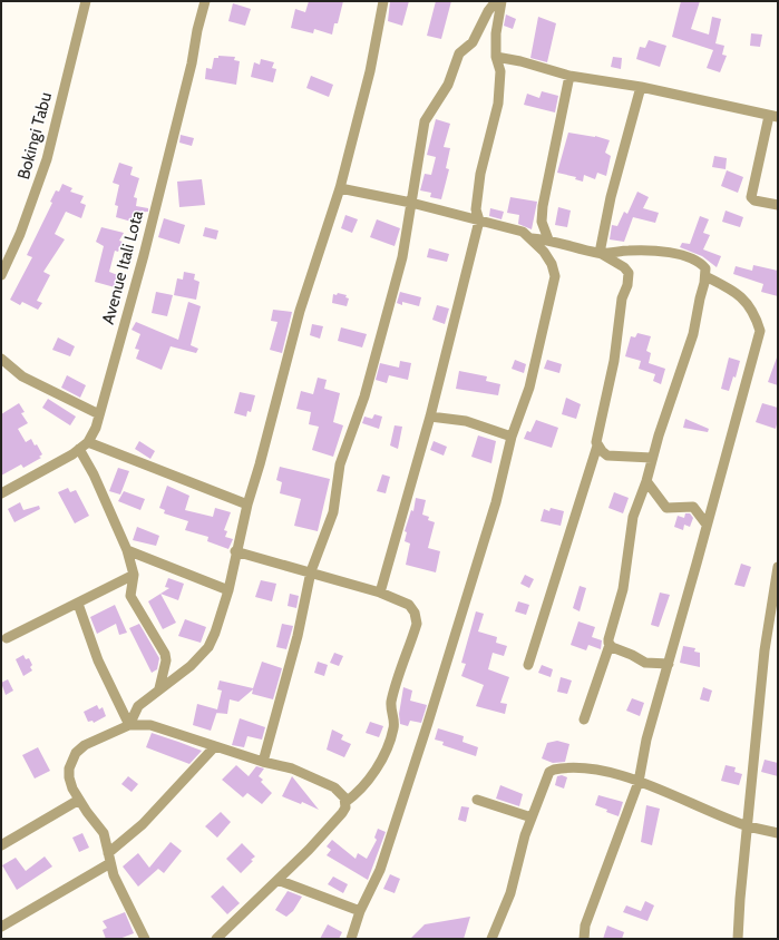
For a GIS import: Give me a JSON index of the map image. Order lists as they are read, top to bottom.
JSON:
{
  "streets": {
    "street": ["Bokingi Tabu", "Avenue Itali Lota"]
  }
}
